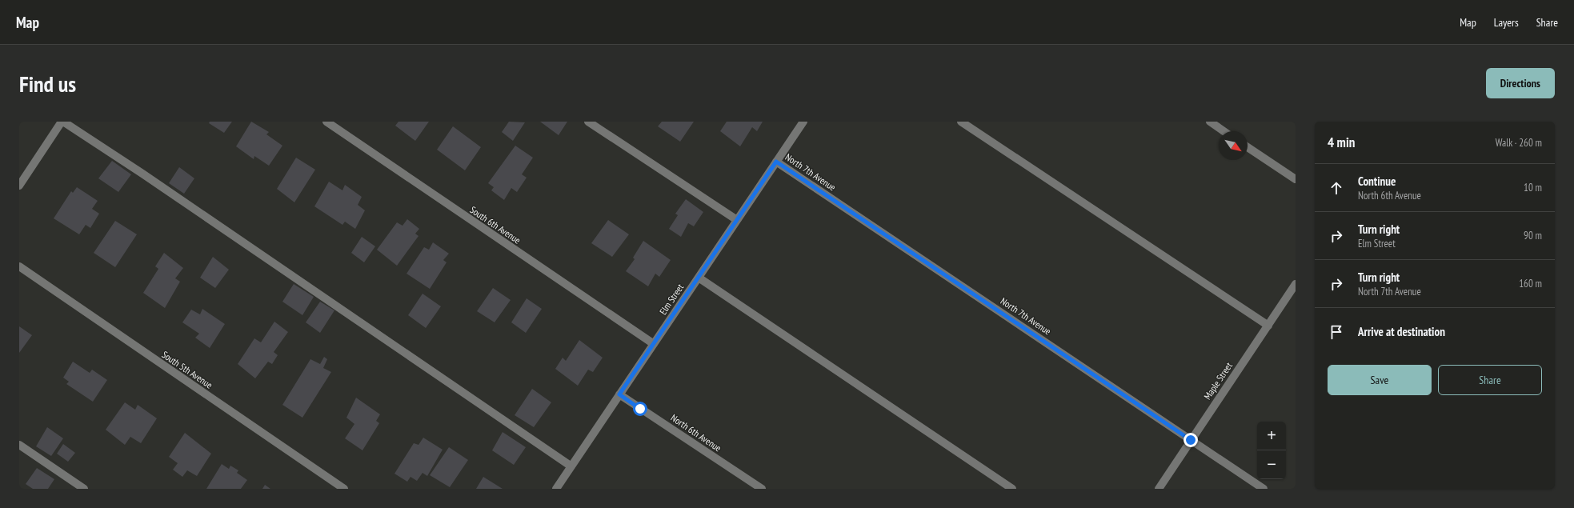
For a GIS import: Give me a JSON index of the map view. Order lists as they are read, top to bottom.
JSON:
{
  "streets": {
    "street": [
      "North 7th Avenue",
      "South 6th Avenue",
      "Elm Street",
      "South 5th Avenue",
      "Maple Street",
      "North 6th Avenue"
    ]
  },
  "crossings": [
    ["North 7th Avenue", "Elm Street"],
    ["North 7th Avenue", "Maple Street"],
    ["South 6th Avenue", "Elm Street"],
    ["Elm Street", "North 6th Avenue"]
  ],
  "north": "bottom right",
  "page": {
    "header": "Map",
    "nav": ["Map", "Layers", "Share"],
    "buttons": [
      "Directions",
      ["Save", "Share"]
    ],
    "title": "Find us",
    "heading": ["4 min", "Walk · 260 m"],
    "list": [
      ["Continue", "North 6th Avenue", "10 m"],
      ["Turn right", "Elm Street", "90 m"],
      ["Turn right", "North 7th Avenue", "160 m"],
      "Arrive at destination"
    ],
    "map_buttons": ["+", "−"]
  }
}
